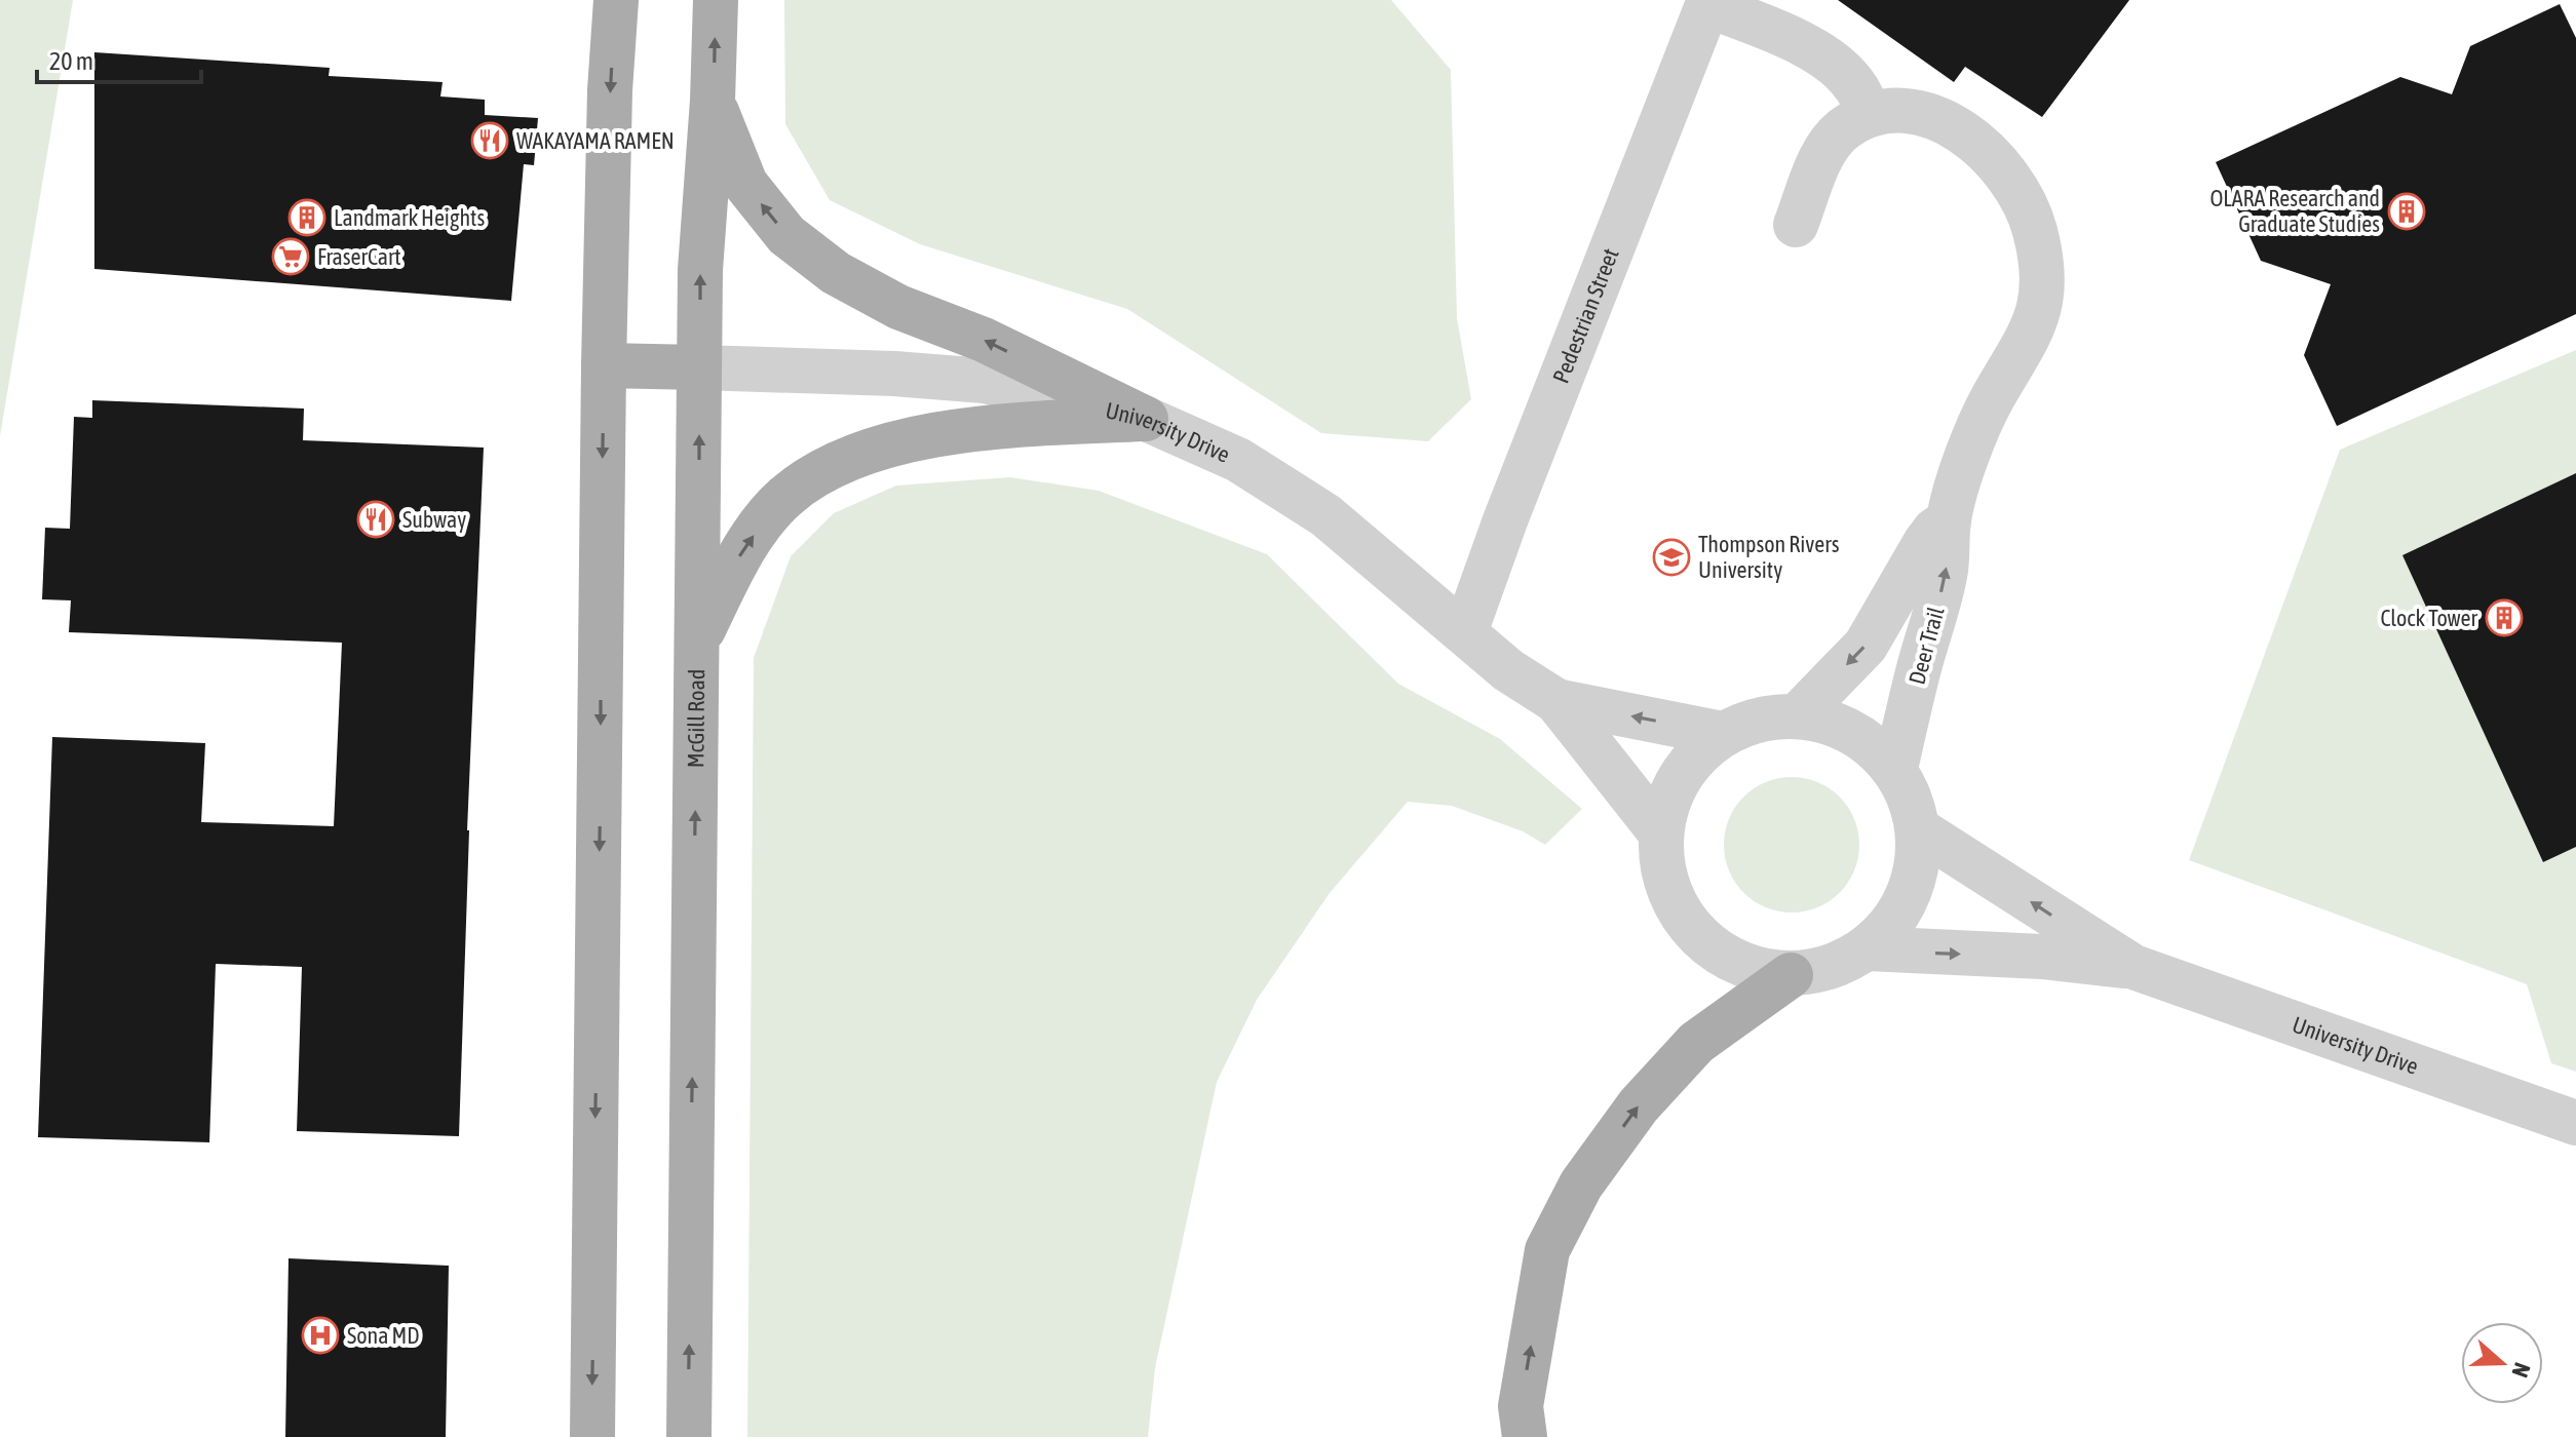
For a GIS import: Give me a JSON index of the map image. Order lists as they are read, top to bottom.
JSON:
{
  "streets": {
    "main road": ["McGill Road"],
    "street": ["Pedestrian Street", "University Drive", "Deer Trail"]
  },
  "crossings": [
    ["Pedestrian Street", "University Drive"],
    ["University Drive", "Deer Trail"],
    ["University Drive", "McGill Road"]
  ],
  "places": {
    "restaurant": ["WAKAYAMA RAMEN", "Subway"],
    "building": ["OLARA Research and Graduate Studies", "Landmark Heights", "Clock Tower"],
    "supermarket": ["FraserCart"],
    "school or university": ["Thompson Rivers University"],
    "hospital": ["Sona MD"]
  },
  "scale_bar": "20 m",
  "north": "right"
}
